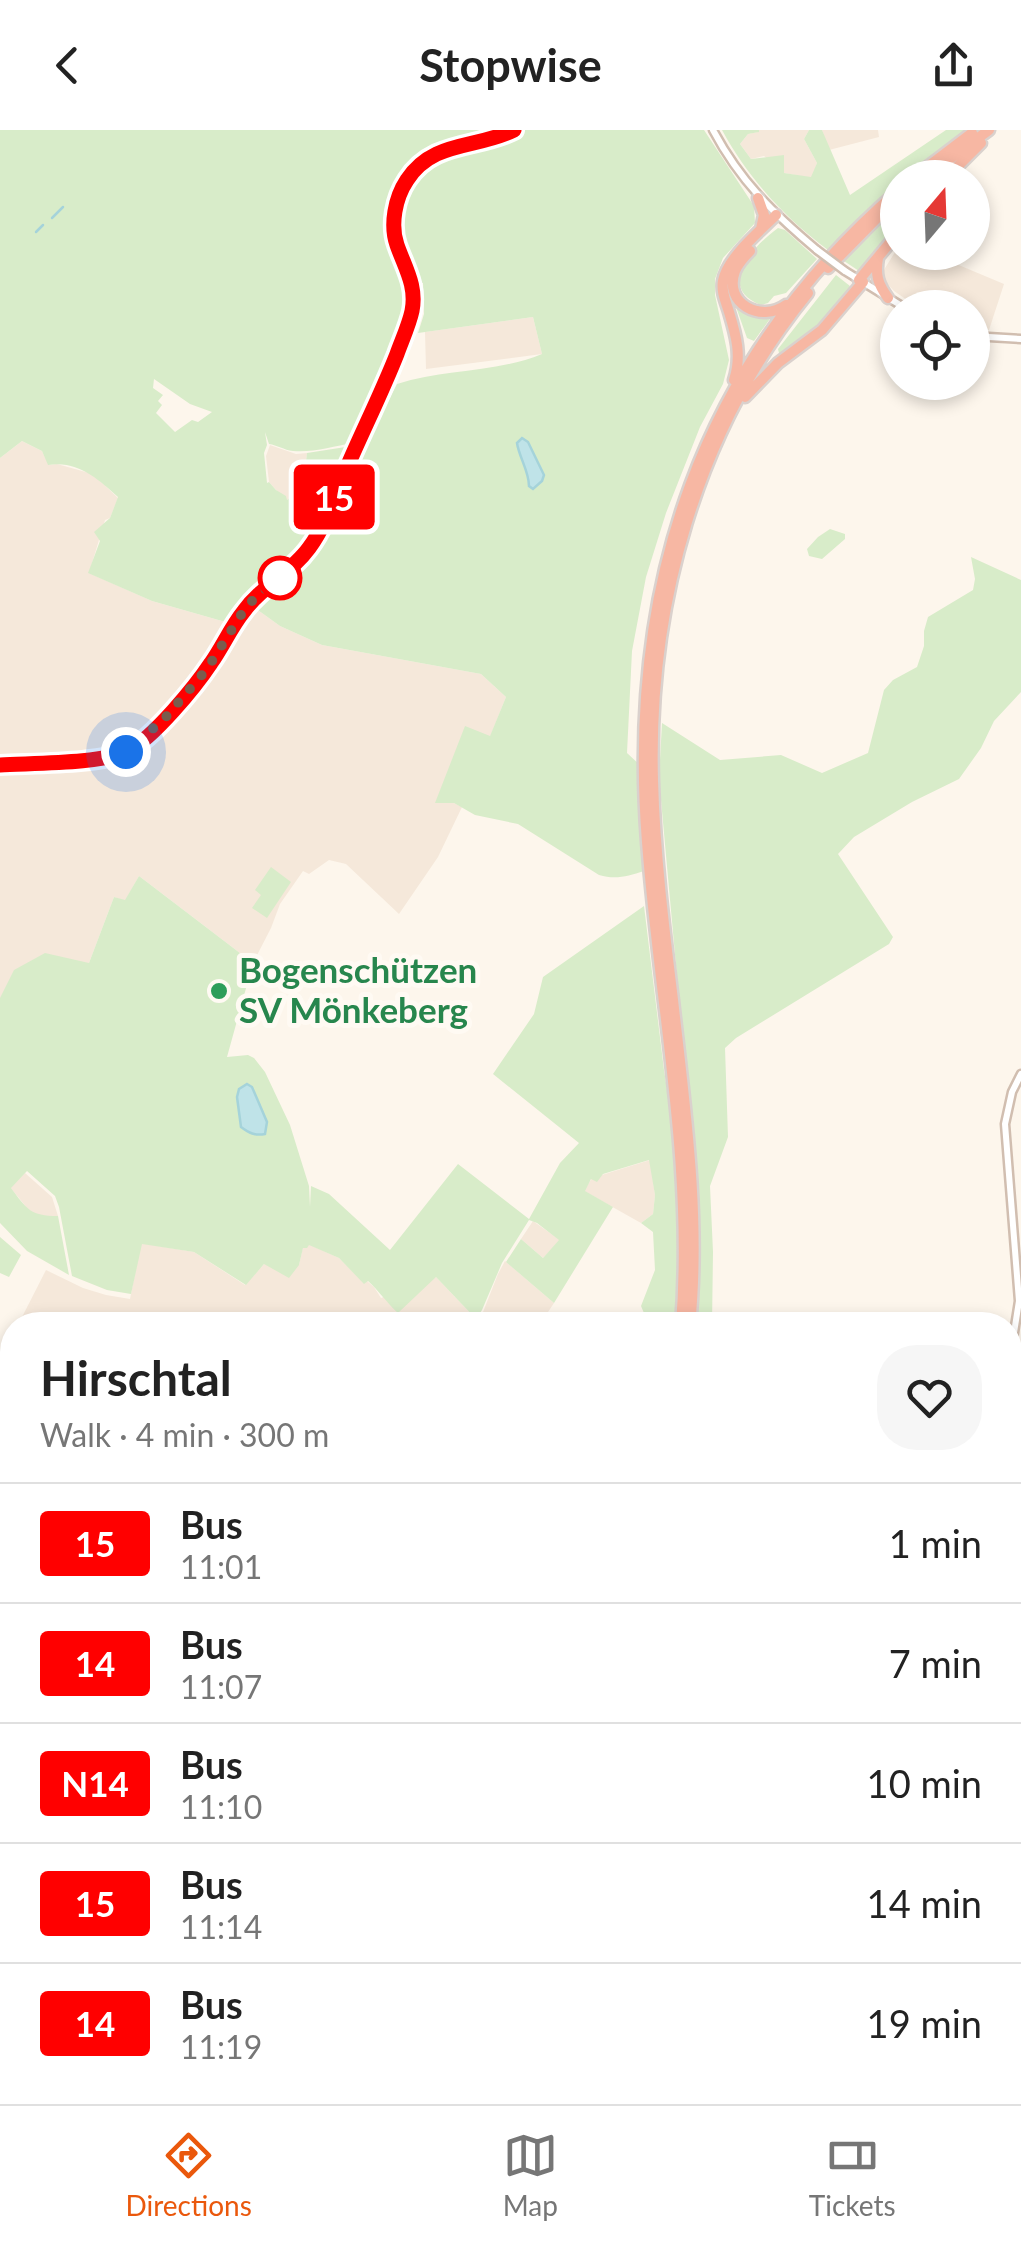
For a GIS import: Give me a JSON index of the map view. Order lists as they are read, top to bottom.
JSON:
{
  "places": ["Bogenschützen SV Mönkeberg"],
  "lines": ["bus line 15"],
  "north": "top",
  "page": {
    "header": "Stopwise",
    "on_map": "15",
    "heading": ["Hirschtal", "Walk · 4 min · 300 m"],
    "list": [
      {
        "mark": "15",
        "name": "Bus",
        "note": "11:01",
        "value": "1 min"
      },
      {
        "mark": "14",
        "name": "Bus",
        "note": "11:07",
        "value": "7 min"
      },
      {
        "mark": "N14",
        "name": "Bus",
        "note": "11:10",
        "value": "10 min"
      },
      {
        "mark": "15",
        "name": "Bus",
        "note": "11:14",
        "value": "14 min"
      },
      {
        "mark": "14",
        "name": "Bus",
        "note": "11:19",
        "value": "19 min"
      }
    ],
    "tabs": ["Directions", "Map", "Tickets"]
  }
}
